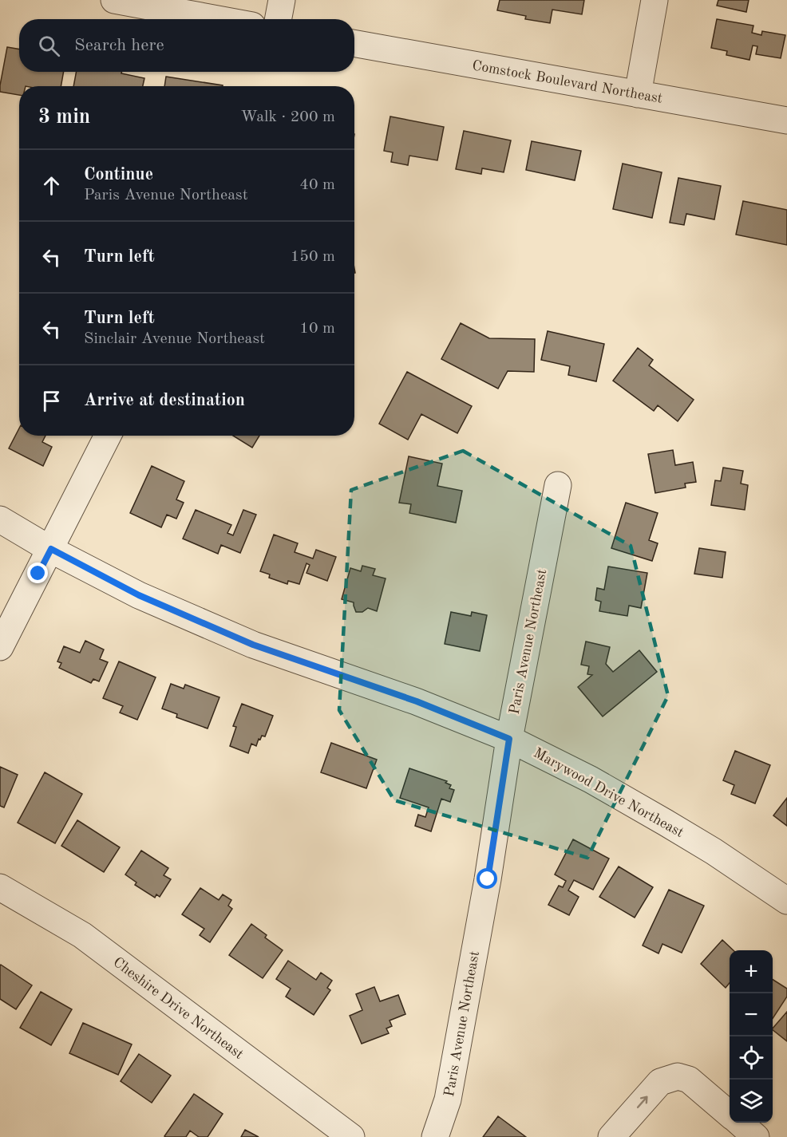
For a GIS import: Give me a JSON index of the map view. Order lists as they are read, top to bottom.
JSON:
{
  "streets": {
    "street": [
      "Comstock Boulevard Northeast",
      "Paris Avenue Northeast",
      "Marywood Drive Northeast",
      "Cheshire Drive Northeast"
    ]
  },
  "crossings": [
    ["Paris Avenue Northeast", "Marywood Drive Northeast"]
  ],
  "page": {
    "search": "Search here",
    "heading": ["3 min", "Walk · 200 m"],
    "list": [
      ["Continue", "Paris Avenue Northeast", "40 m"],
      ["Turn left", "150 m"],
      ["Turn left", "Sinclair Avenue Northeast", "10 m"],
      "Arrive at destination"
    ],
    "map_buttons": ["+", "−"]
  }
}
